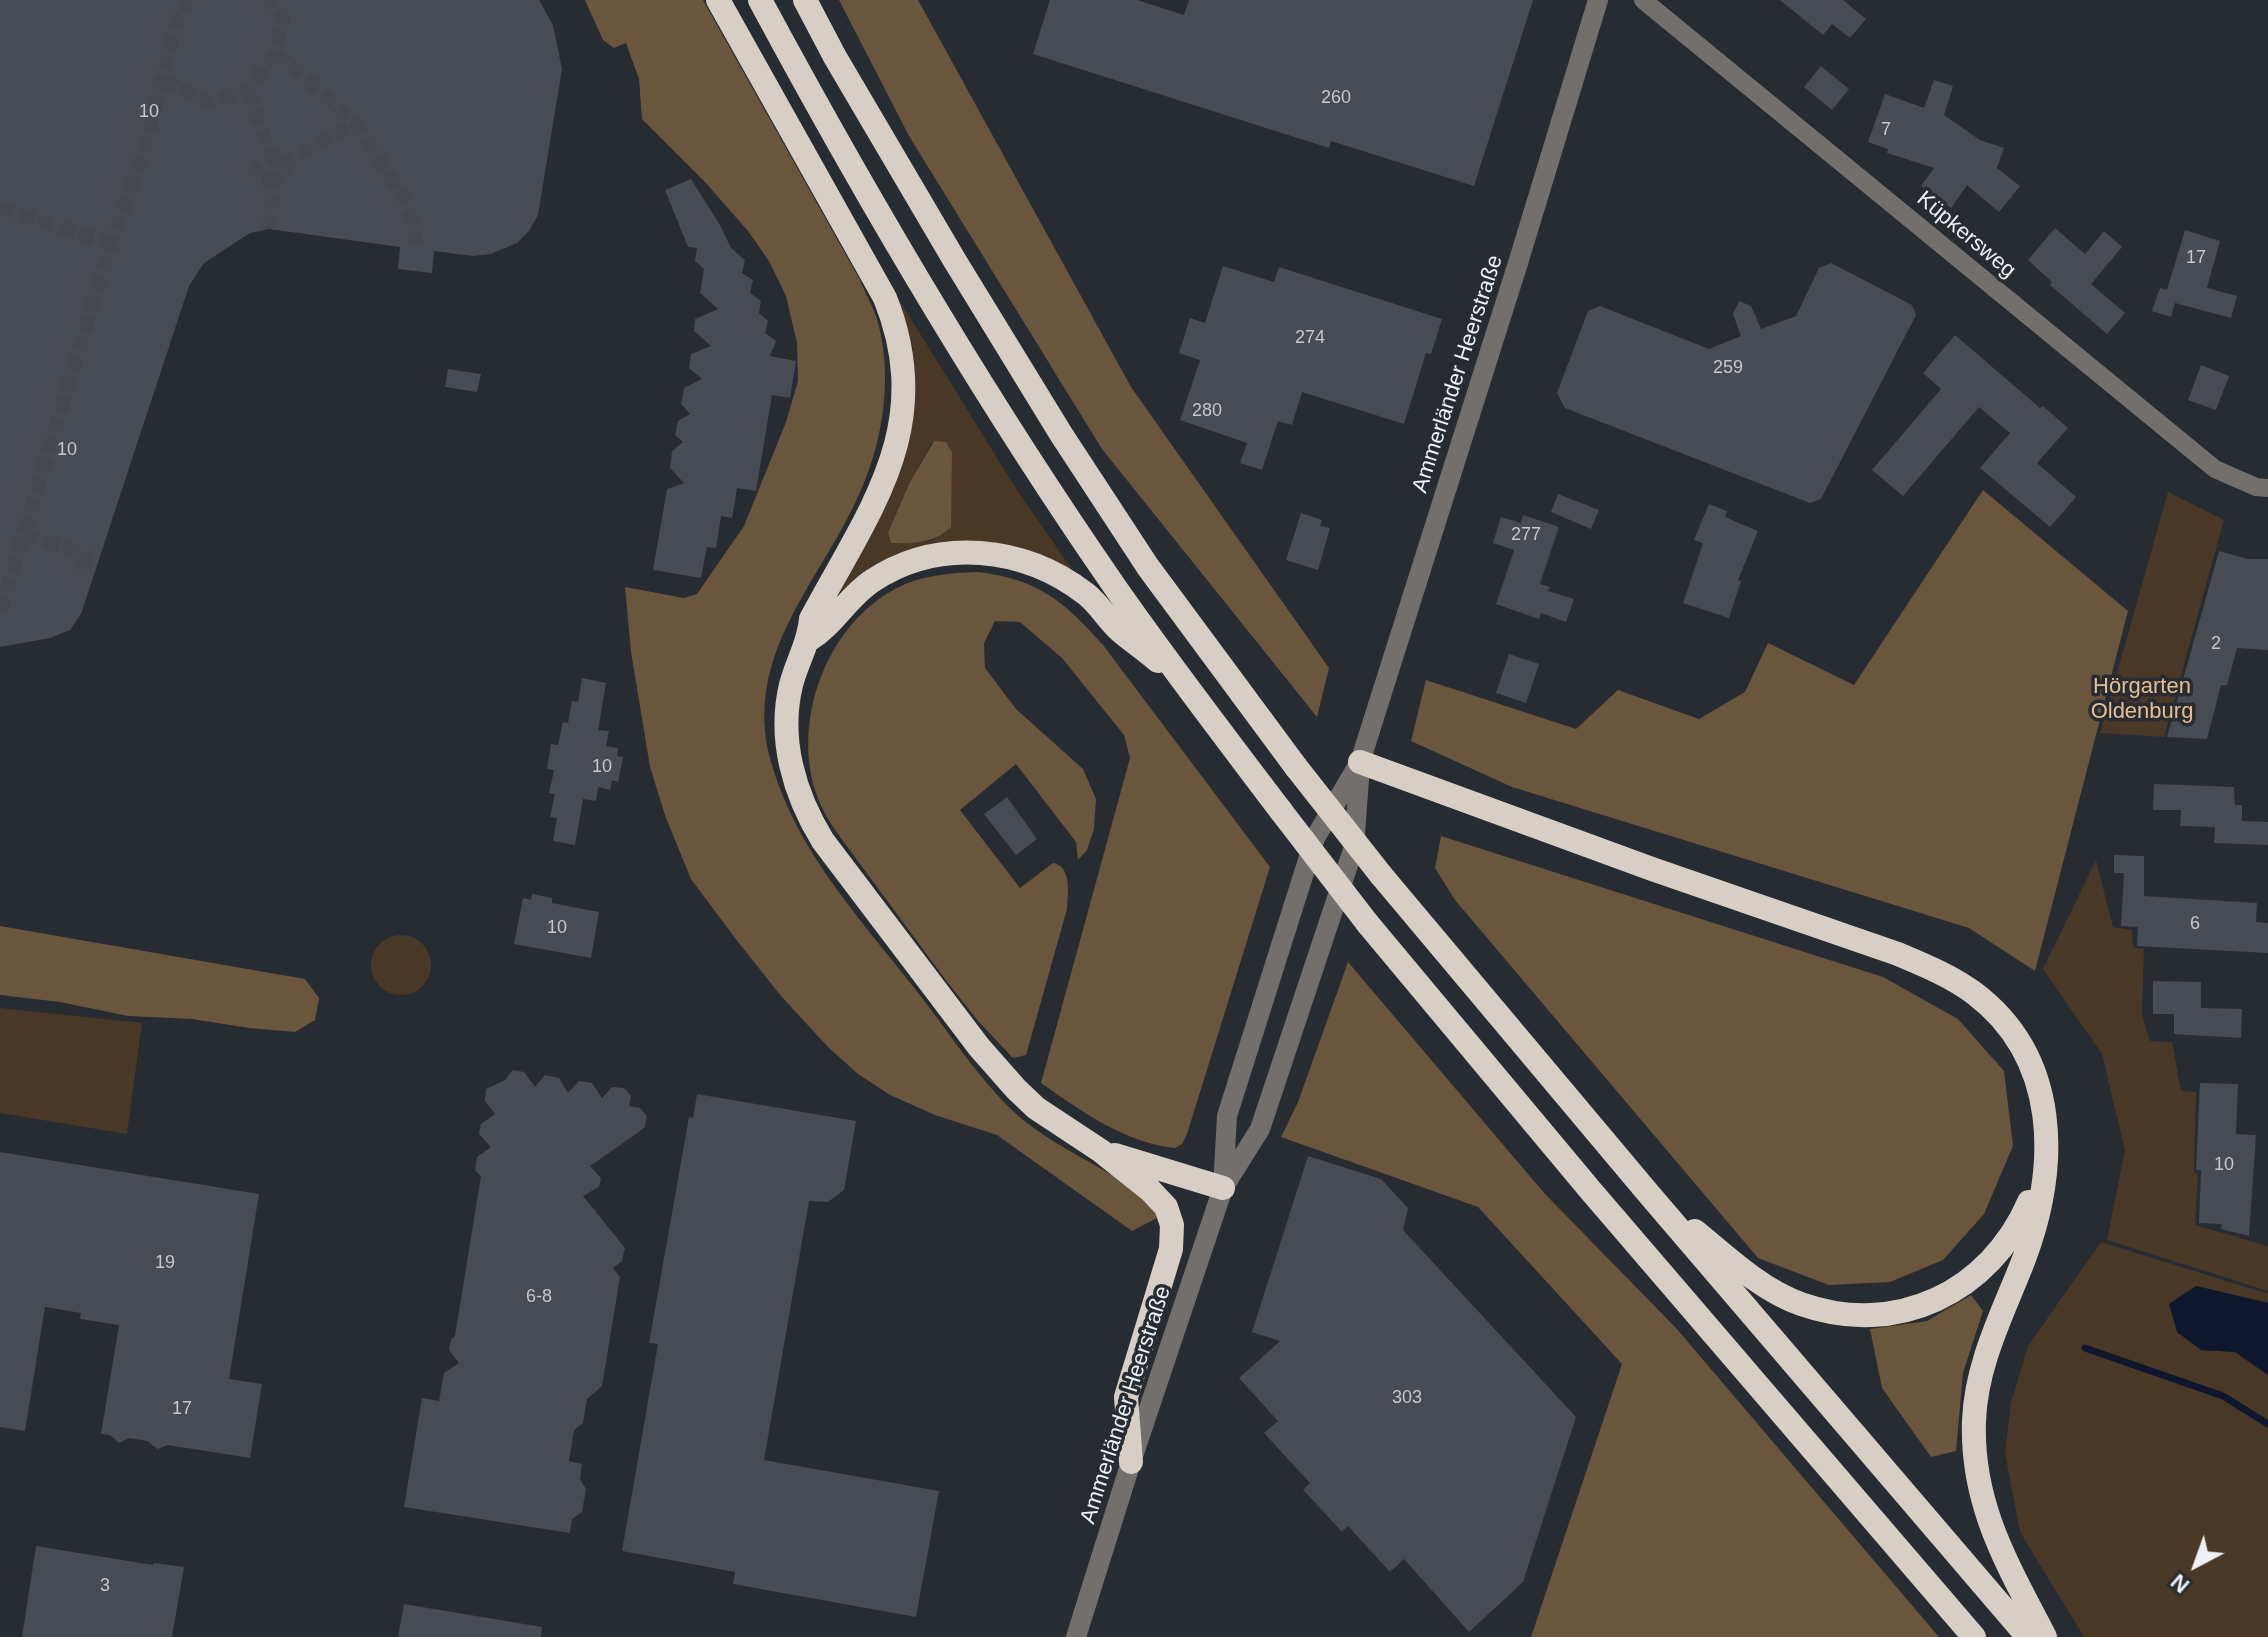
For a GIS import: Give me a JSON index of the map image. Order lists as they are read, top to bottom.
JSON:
{
  "streets": {
    "street": ["Küpkersweg", "Ammerländer Heerstraße"]
  },
  "parks": ["Hörgarten Oldenburg"],
  "house_numbers": [
    "260",
    "10",
    "7",
    "17",
    "274",
    "259",
    "280",
    "10",
    "277",
    "2",
    "10",
    "6",
    "10",
    "10",
    "19",
    "6-8",
    "303",
    "17",
    "3"
  ],
  "north": "bottom left"
}
